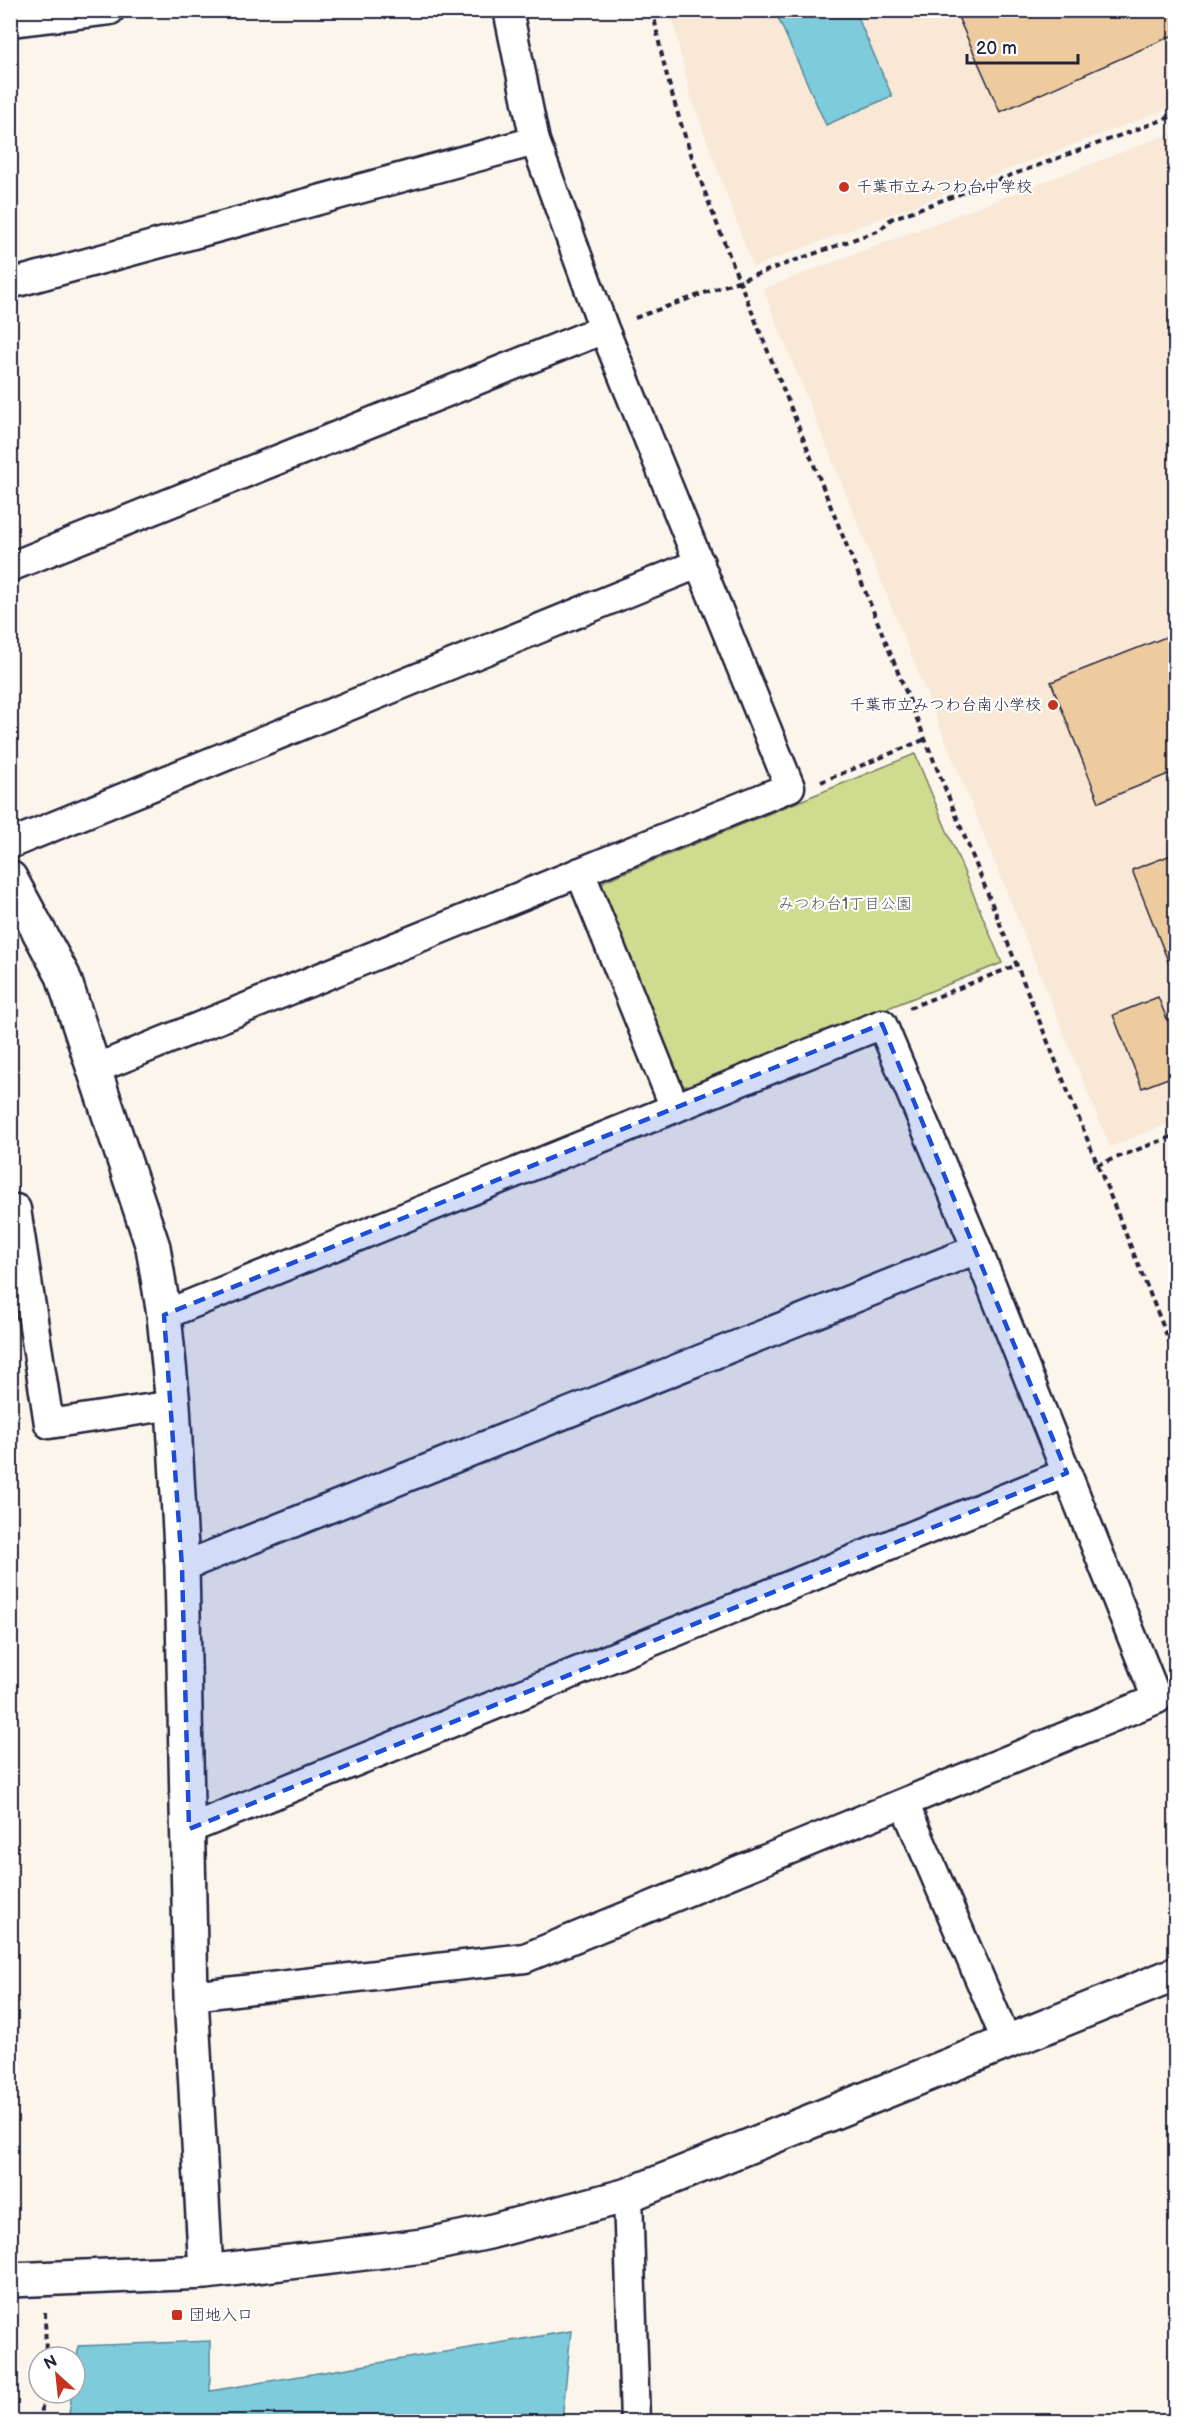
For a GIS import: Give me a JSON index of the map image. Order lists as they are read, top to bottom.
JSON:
{
  "parks": ["みつわ台1丁目公園"],
  "places": {
    "other": ["千葉市立みつわ台中学校", "千葉市立みつわ台南小学校"],
    "transit": ["団地入口"]
  },
  "scale_bar": "20 m",
  "north": "top left"
}
